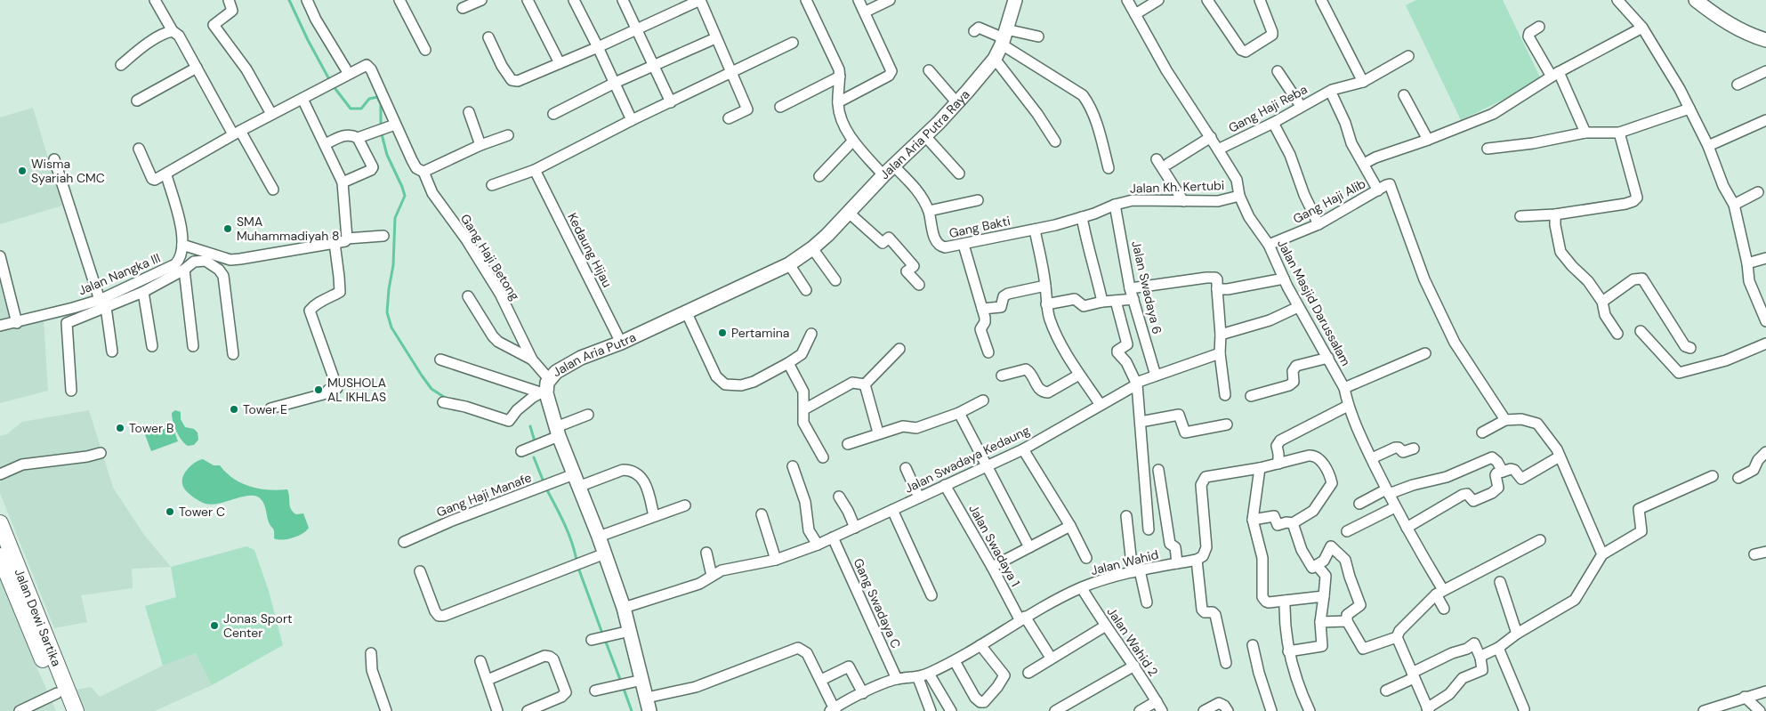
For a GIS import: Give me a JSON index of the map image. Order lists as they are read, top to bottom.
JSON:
{
  "streets": {
    "highway": ["Jalan Dewi Sartika"],
    "main road": ["Jalan Aria Putra Raya", "Jalan Aria Putra"],
    "street": [
      "Gang Haji Reba",
      "Jalan Kh. Kertubi",
      "Gang Haji Alib",
      "Gang Bakti",
      "Kedaung Hijau",
      "Gang Haji Betong",
      "Jalan Nangka III",
      "Jalan Swadaya 6",
      "Jalan Masjid Darussalam",
      "Jalan Swadaya Kedaung",
      "Gang Haji Manafe",
      "Jalan Swadaya 1",
      "Jalan Wahid",
      "Gang Swadaya C",
      "Jalan Wahid 2"
    ]
  },
  "crossings": [
    ["Gang Haji Reba", "Jalan Masjid Darussalam"],
    ["Jalan Aria Putra Raya", "Gang Bakti"],
    ["Jalan Aria Putra Raya", "Jalan Aria Putra"],
    ["Jalan Kh. Kertubi", "Gang Bakti"],
    ["Jalan Kh. Kertubi", "Jalan Swadaya 6"],
    ["Jalan Kh. Kertubi", "Jalan Masjid Darussalam"],
    ["Gang Haji Alib", "Jalan Masjid Darussalam"],
    ["Gang Bakti", "Jalan Swadaya 6"],
    ["Kedaung Hijau", "Jalan Aria Putra"],
    ["Gang Haji Betong", "Jalan Aria Putra"],
    ["Jalan Swadaya 6", "Jalan Swadaya Kedaung"],
    ["Jalan Aria Putra", "Jalan Swadaya Kedaung"],
    ["Jalan Aria Putra", "Gang Haji Manafe"],
    ["Jalan Swadaya Kedaung", "Jalan Swadaya 1"],
    ["Jalan Swadaya Kedaung", "Gang Swadaya C"],
    ["Jalan Swadaya 1", "Jalan Wahid"],
    ["Jalan Wahid", "Gang Swadaya C"],
    ["Jalan Wahid", "Jalan Wahid 2"]
  ],
  "places": [
    "Wisma Syariah CMC",
    "SMA Muhammadiyah 8",
    "Pertamina",
    "MUSHOLA AL IKHLAS",
    "Tower E",
    "Tower B",
    "Tower C",
    "Jonas Sport Center"
  ]
}
